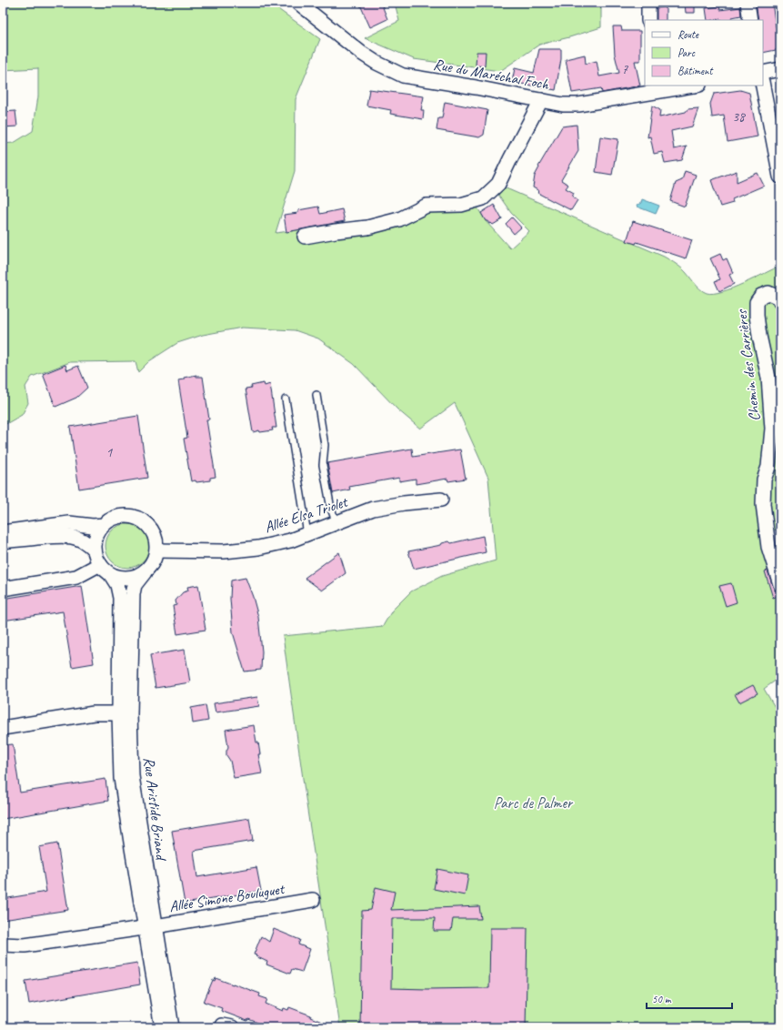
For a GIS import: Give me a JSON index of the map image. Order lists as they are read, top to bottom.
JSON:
{
  "streets": {
    "street": [
      "Rue du Maréchal Foch",
      "Chemin des Carrières",
      "Allée Elsa Triolet",
      "Rue Aristide Briand",
      "Allée Simone Bouluguet"
    ]
  },
  "crossings": [
    ["Allée Elsa Triolet", "Rue Aristide Briand"],
    ["Rue Aristide Briand", "Allée Simone Bouluguet"]
  ],
  "parks": ["Parc de Palmer"],
  "house_numbers": ["7", "38", "1"],
  "legend": ["Route", "Parc", "Bâtiment"],
  "scale_bar": "50 m"
}
